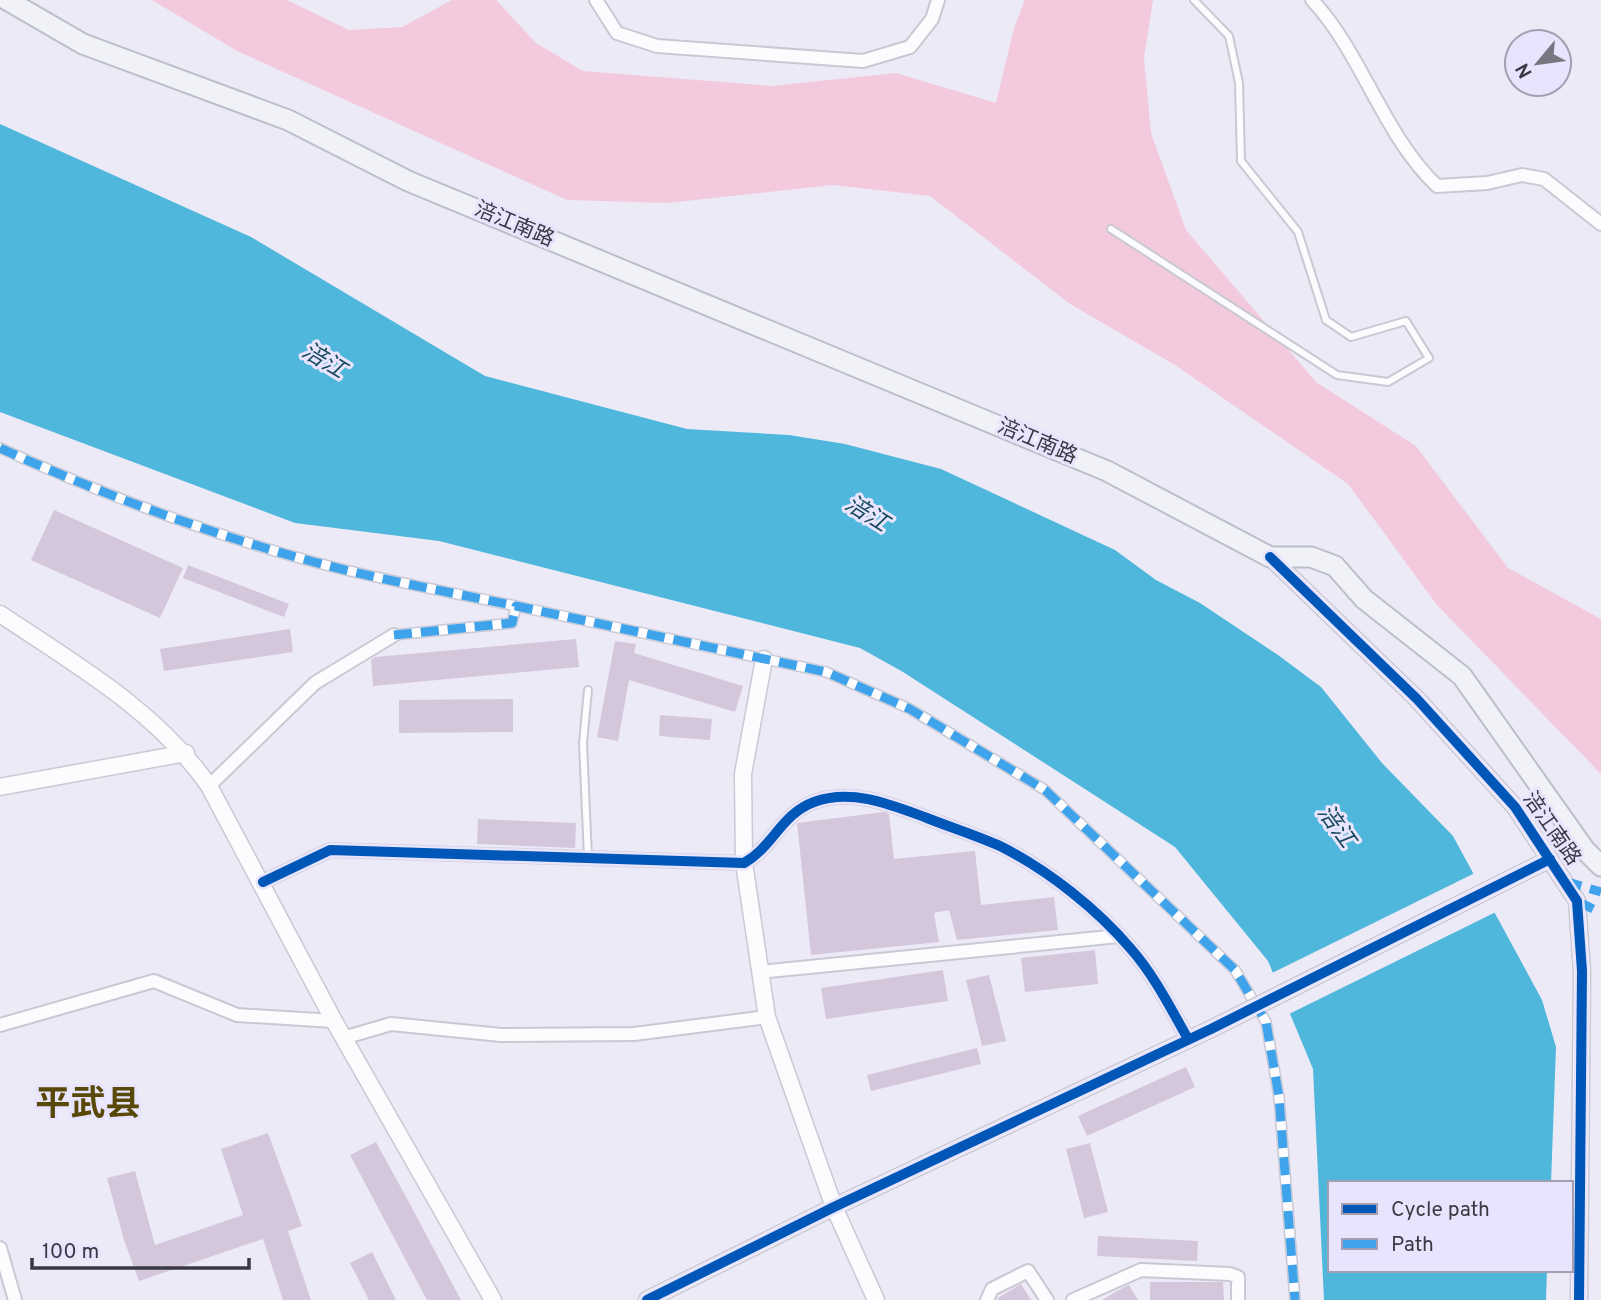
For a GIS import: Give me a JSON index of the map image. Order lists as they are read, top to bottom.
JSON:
{
  "streets": {
    "main road": ["涪江南路"]
  },
  "districts": ["平武县"],
  "water": ["涪江"],
  "legend": ["Cycle path", "Path"],
  "scale_bar": "100 m",
  "north": "bottom left"
}
